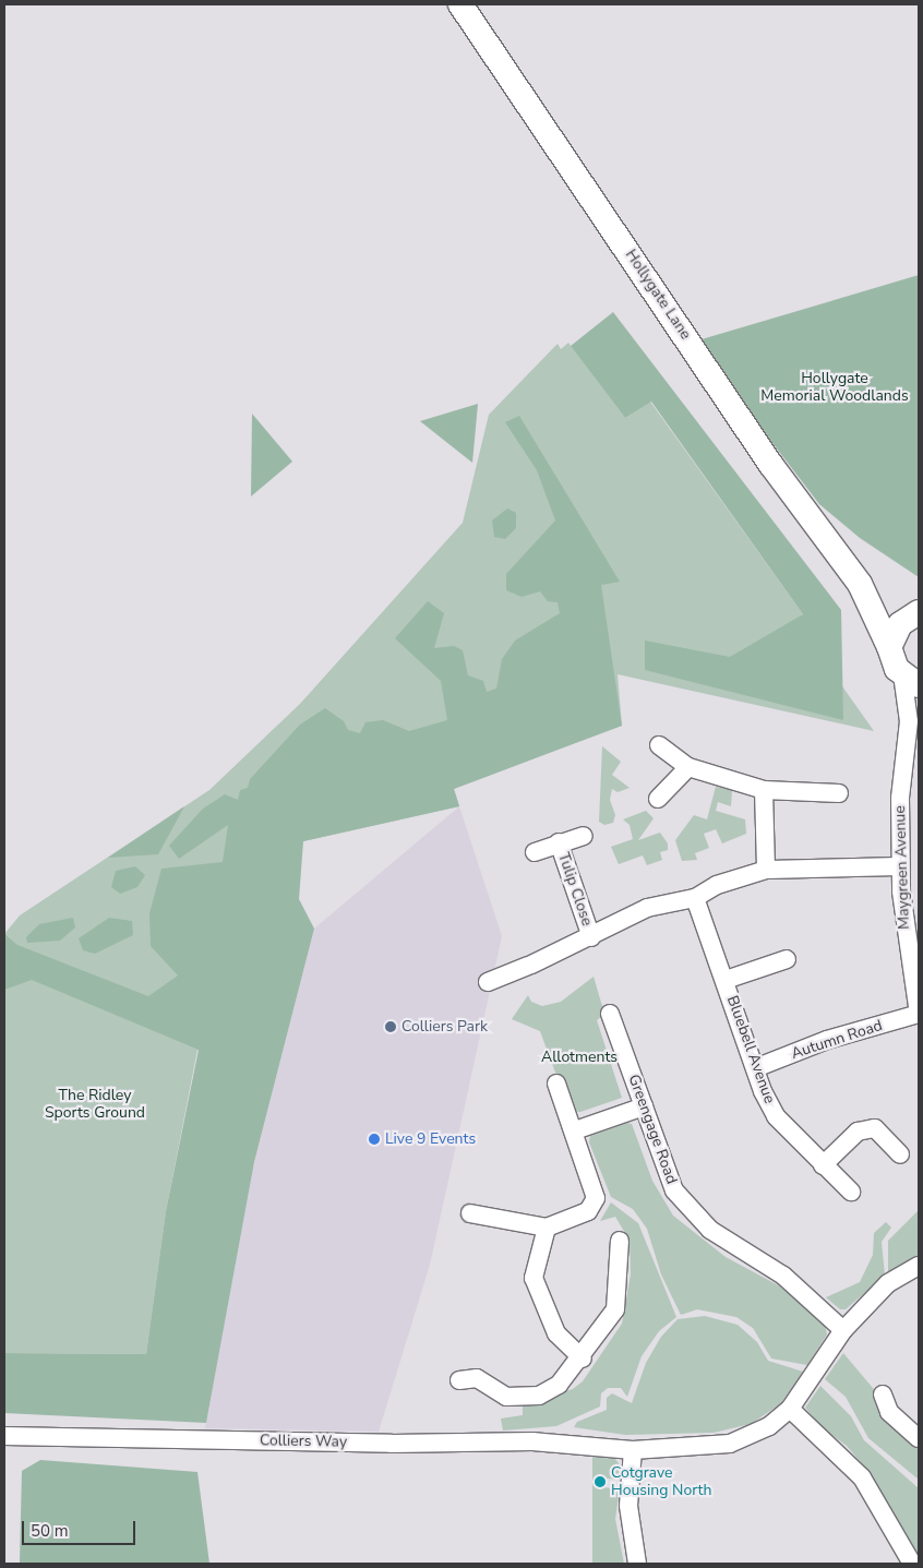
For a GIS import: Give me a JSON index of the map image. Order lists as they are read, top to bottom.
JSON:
{
  "streets": {
    "street": [
      "Hollygate Lane",
      "Maygreen Avenue",
      "Tulip Close",
      "Autumn Road",
      "Bluebell Avenue",
      "Greengage Road",
      "Colliers Way"
    ]
  },
  "crossings": [
    ["Hollygate Lane", "Maygreen Avenue"],
    ["Maygreen Avenue", "Autumn Road"],
    ["Autumn Road", "Bluebell Avenue"],
    ["Greengage Road", "Colliers Way"]
  ],
  "parks": ["Hollygate Memorial Woodlands", "Allotments", "The Ridley Sports Ground"],
  "places": ["Colliers Park", "Live 9 Events", "Cotgrave Housing North"],
  "scale_bar": "50 m"
}
